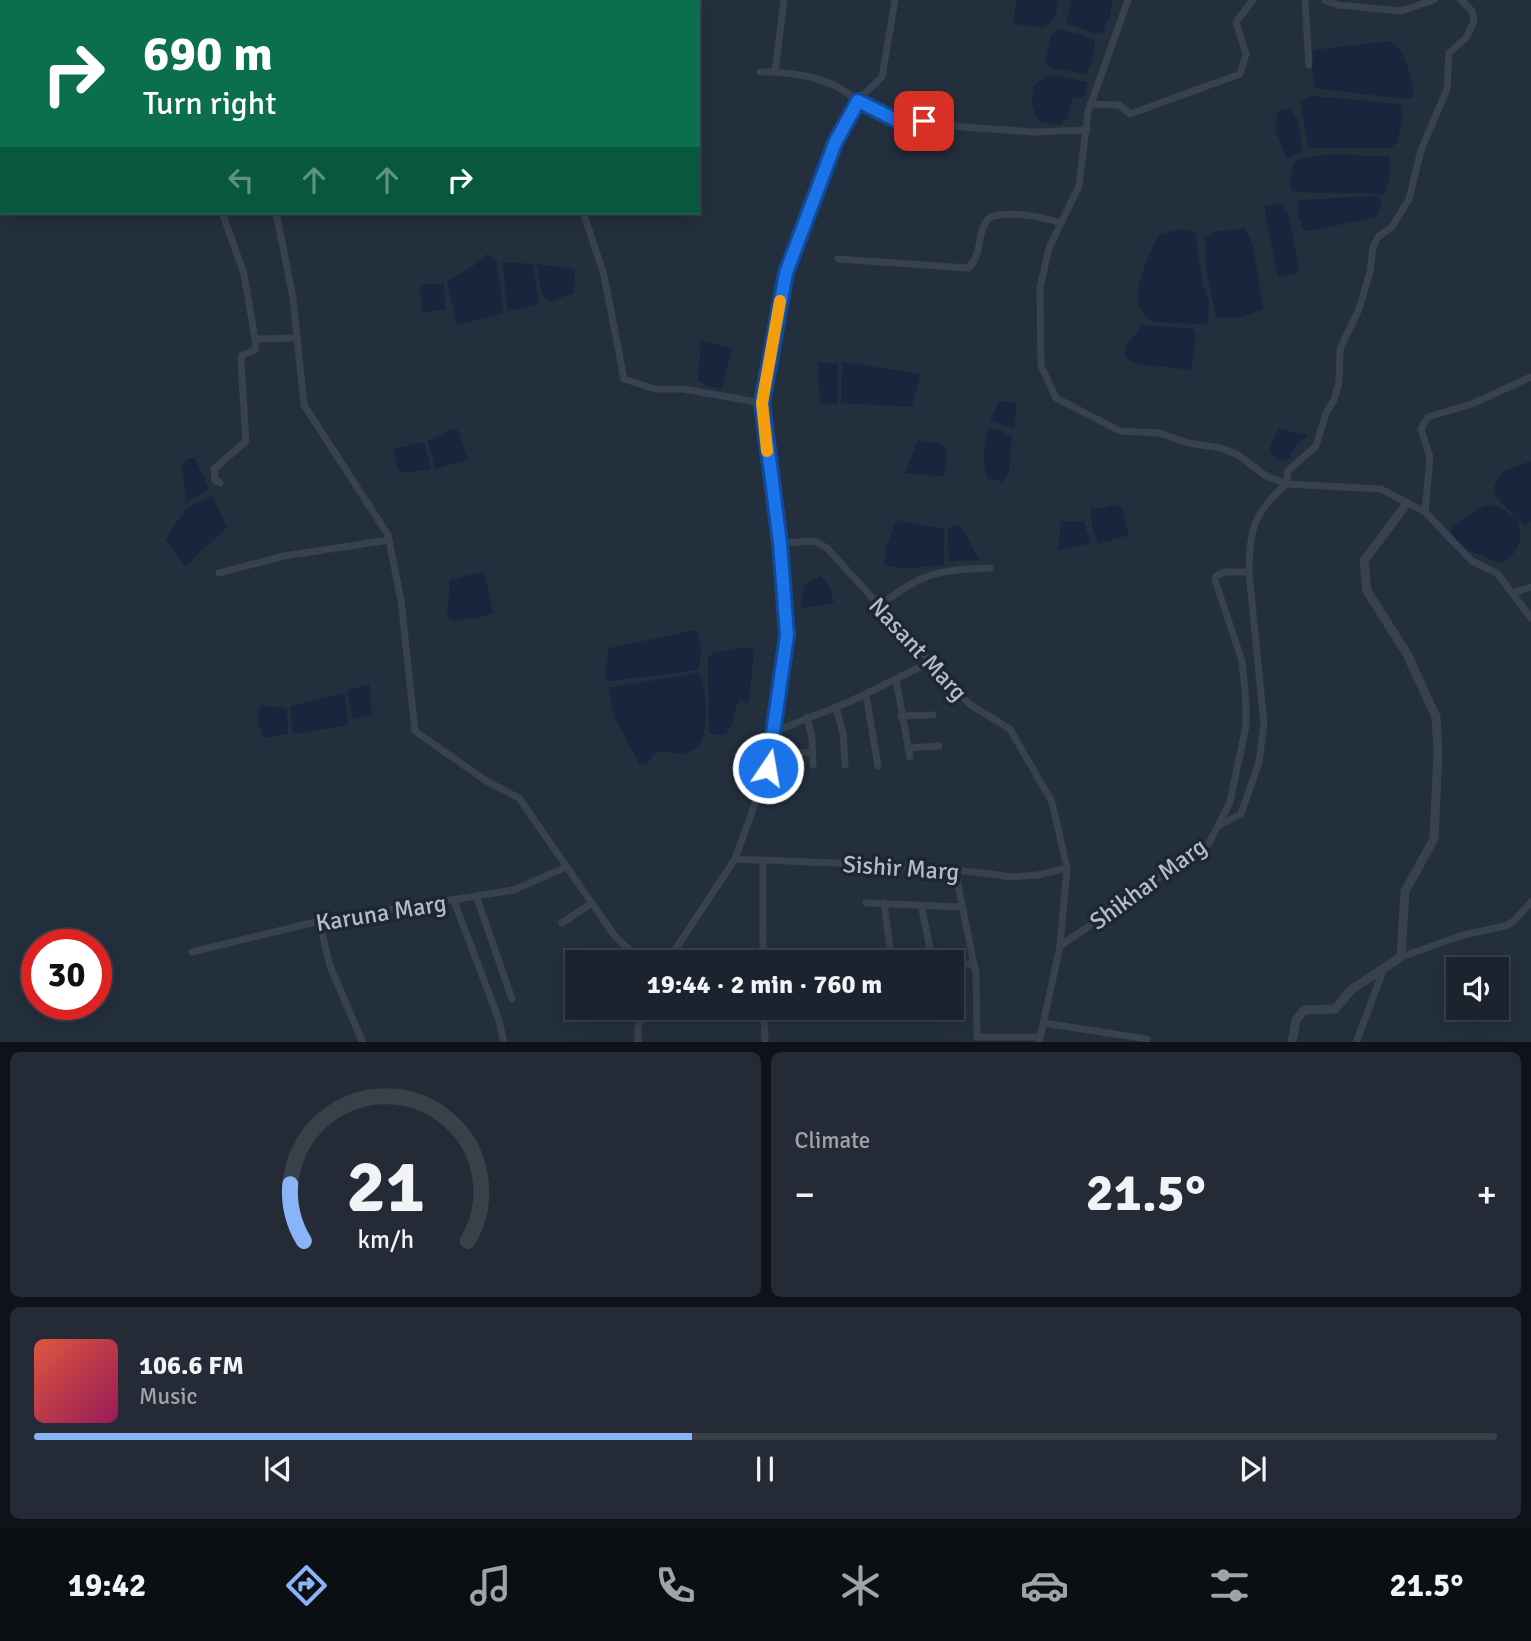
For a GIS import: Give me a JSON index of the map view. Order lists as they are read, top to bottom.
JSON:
{
  "streets": {
    "street": [
      "Nasant Marg",
      "Sishir Marg",
      "Shikhar Marg",
      "Karuna Marg"
    ]
  },
  "crossings": [
    ["Nasant Marg", "Sishir Marg"],
    ["Nasant Marg", "Shikhar Marg"]
  ],
  "page": {
    "turn": ["690 m", "Turn right"],
    "limit": "30",
    "trip": "19:44 · 2 min · 760 m",
    "tile": "Climate",
    "heat": ["−", "21.5°", "+"],
    "song": ["106.6 FM", "Music"],
    "tabs": ["19:42", "21.5°"],
    "gauge": ["21", "km/h"]
  }
}
